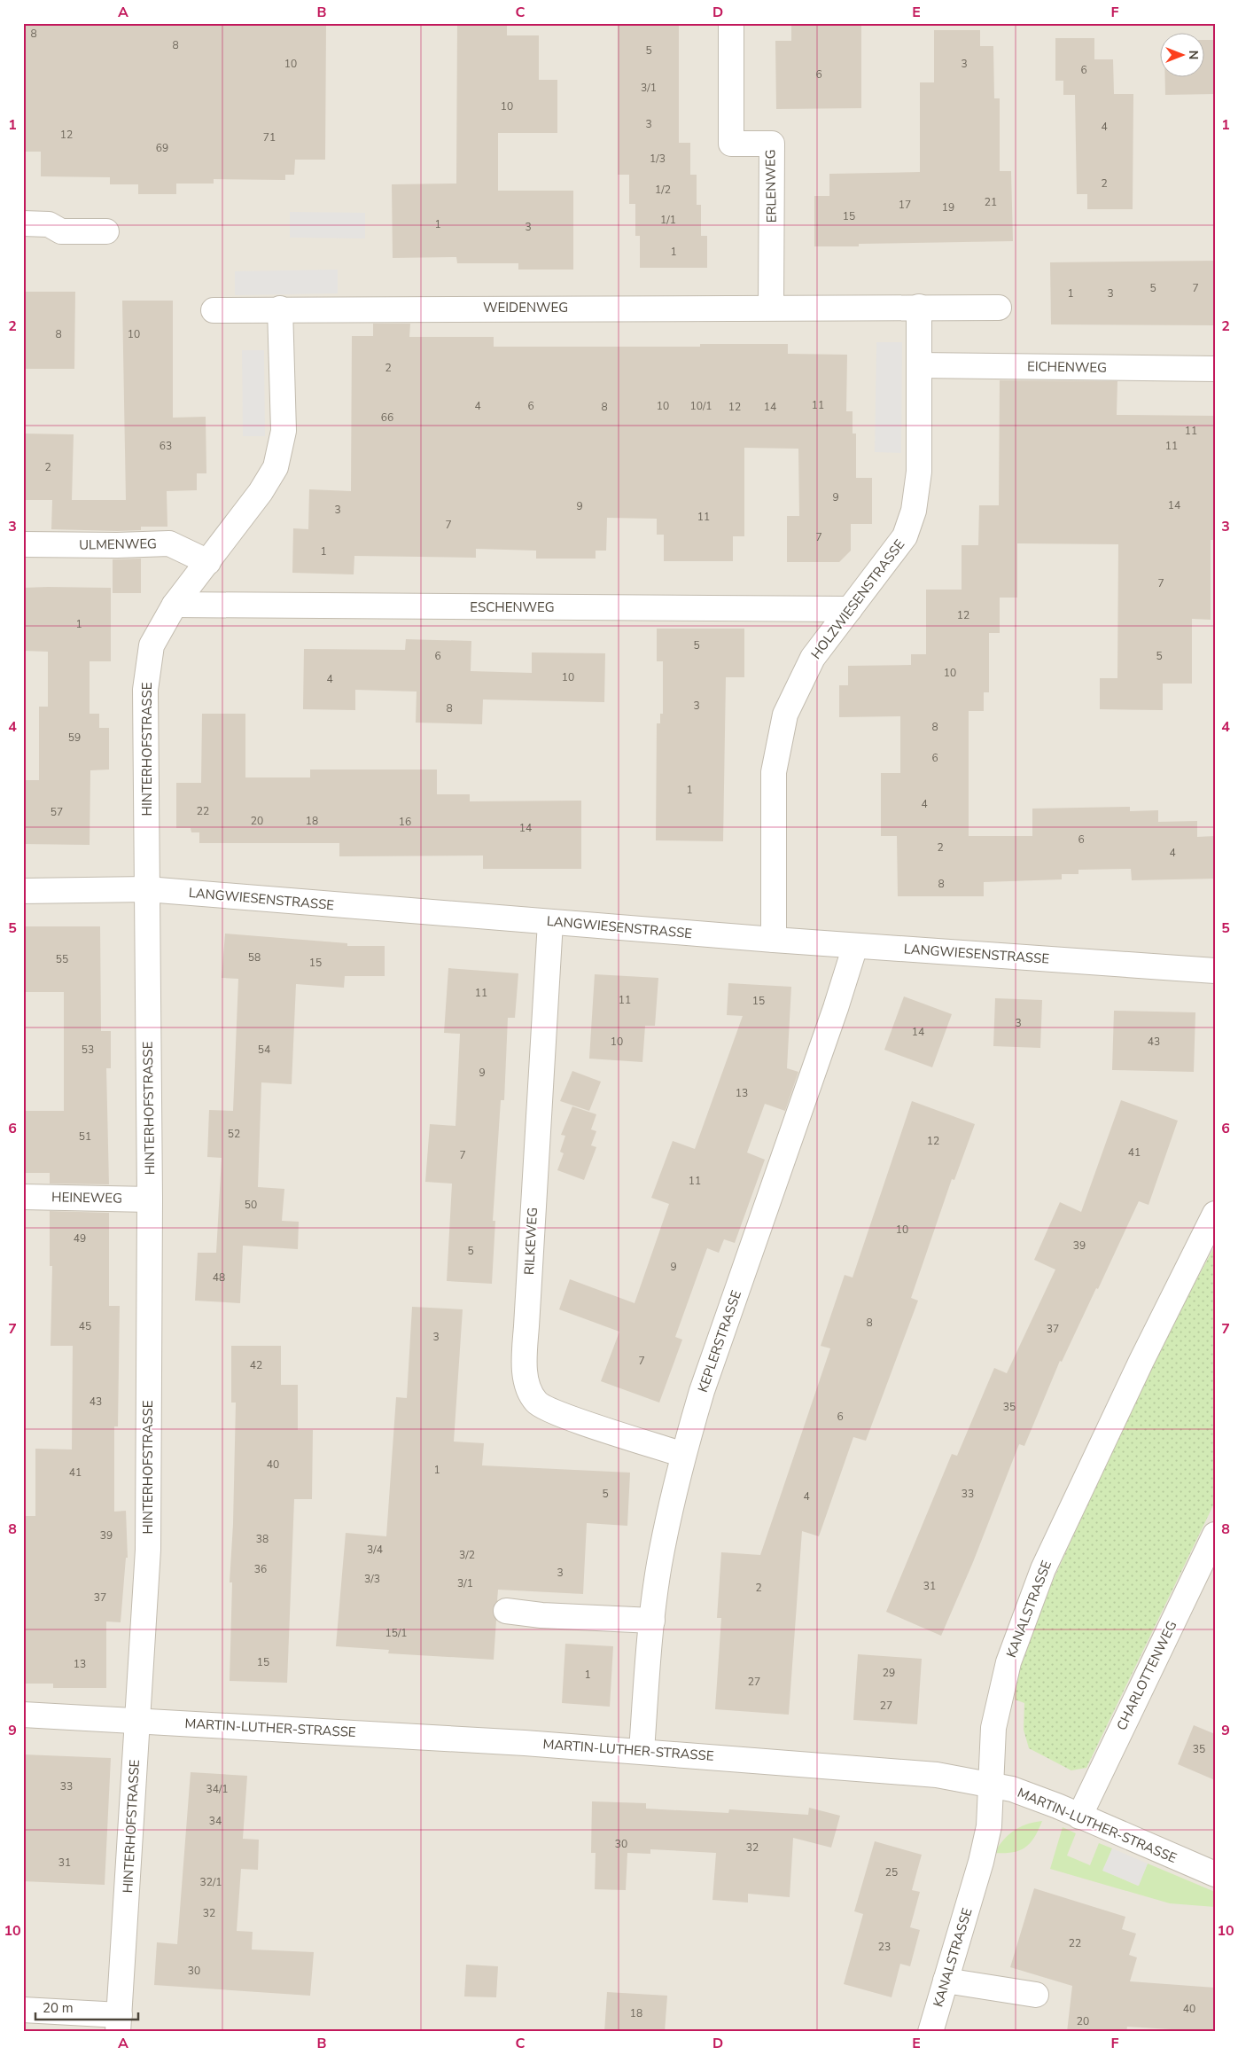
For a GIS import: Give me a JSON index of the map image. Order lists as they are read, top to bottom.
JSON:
{
  "streets": {
    "street": [
      "ERLENWEG",
      "WEIDENWEG",
      "EICHENWEG",
      "ULMENWEG",
      "HOLZWIESENSTRASSE",
      "ESCHENWEG",
      "HINTERHOFSTRASSE",
      "LANGWIESENSTRASSE",
      "HEINEWEG",
      "RILKEWEG",
      "KEPLERSTRASSE",
      "KANALSTRASSE",
      "CHARLOTTENWEG",
      "MARTIN-LUTHER-STRASSE"
    ]
  },
  "crossings": [
    ["ERLENWEG", "WEIDENWEG"],
    ["WEIDENWEG", "HINTERHOFSTRASSE"],
    ["EICHENWEG", "HOLZWIESENSTRASSE"],
    ["ULMENWEG", "HINTERHOFSTRASSE"],
    ["HOLZWIESENSTRASSE", "ESCHENWEG"],
    ["HOLZWIESENSTRASSE", "LANGWIESENSTRASSE"],
    ["ESCHENWEG", "HINTERHOFSTRASSE"],
    ["HINTERHOFSTRASSE", "LANGWIESENSTRASSE"],
    ["HINTERHOFSTRASSE", "HEINEWEG"],
    ["HINTERHOFSTRASSE", "MARTIN-LUTHER-STRASSE"],
    ["LANGWIESENSTRASSE", "RILKEWEG"],
    ["LANGWIESENSTRASSE", "KEPLERSTRASSE"],
    ["RILKEWEG", "KEPLERSTRASSE"],
    ["KEPLERSTRASSE", "MARTIN-LUTHER-STRASSE"],
    ["KANALSTRASSE", "MARTIN-LUTHER-STRASSE"],
    ["CHARLOTTENWEG", "MARTIN-LUTHER-STRASSE"]
  ],
  "house_numbers": [
    "8",
    "8",
    "5",
    "10",
    "3",
    "6",
    "6",
    "3/1",
    "10",
    "3",
    "4",
    "12",
    "71",
    "69",
    "1/3",
    "2",
    "1/2",
    "21",
    "17",
    "19",
    "15",
    "1/1",
    "1",
    "3",
    "1",
    "5",
    "7",
    "1",
    "3",
    "8",
    "10",
    "2",
    "11",
    "4",
    "6",
    "10",
    "10/1",
    "8",
    "12",
    "14",
    "66",
    "11",
    "63",
    "11",
    "2",
    "9",
    "14",
    "9",
    "3",
    "11",
    "7",
    "7",
    "1",
    "7",
    "12",
    "1",
    "5",
    "6",
    "5",
    "10",
    "10",
    "4",
    "3",
    "8",
    "8",
    "59",
    "6",
    "1",
    "4",
    "22",
    "57",
    "20",
    "18",
    "16",
    "14",
    "6",
    "2",
    "4",
    "8",
    "58",
    "55",
    "15",
    "11",
    "11",
    "15",
    "3",
    "14",
    "10",
    "43",
    "53",
    "54",
    "9",
    "13",
    "52",
    "51",
    "12",
    "41",
    "7",
    "11",
    "50",
    "10",
    "49",
    "39",
    "5",
    "9",
    "48",
    "8",
    "45",
    "37",
    "3",
    "7",
    "42",
    "43",
    "35",
    "6",
    "40",
    "1",
    "41",
    "5",
    "33",
    "4",
    "39",
    "38",
    "3/4",
    "3/2",
    "36",
    "3",
    "3/3",
    "3/1",
    "31",
    "2",
    "37",
    "15/1",
    "15",
    "13",
    "29",
    "1",
    "27",
    "27",
    "35",
    "33",
    "34/1",
    "34",
    "30",
    "32",
    "31",
    "25",
    "32/1",
    "32",
    "22",
    "23",
    "30",
    "40",
    "18",
    "20"
  ],
  "scale_bar": "20 m",
  "north": "right",
  "grid": {
    "columns": [
      "A",
      "B",
      "C",
      "D",
      "E",
      "F"
    ],
    "rows": [
      "1",
      "2",
      "3",
      "4",
      "5",
      "6",
      "7",
      "8",
      "9",
      "10"
    ]
  }
}
